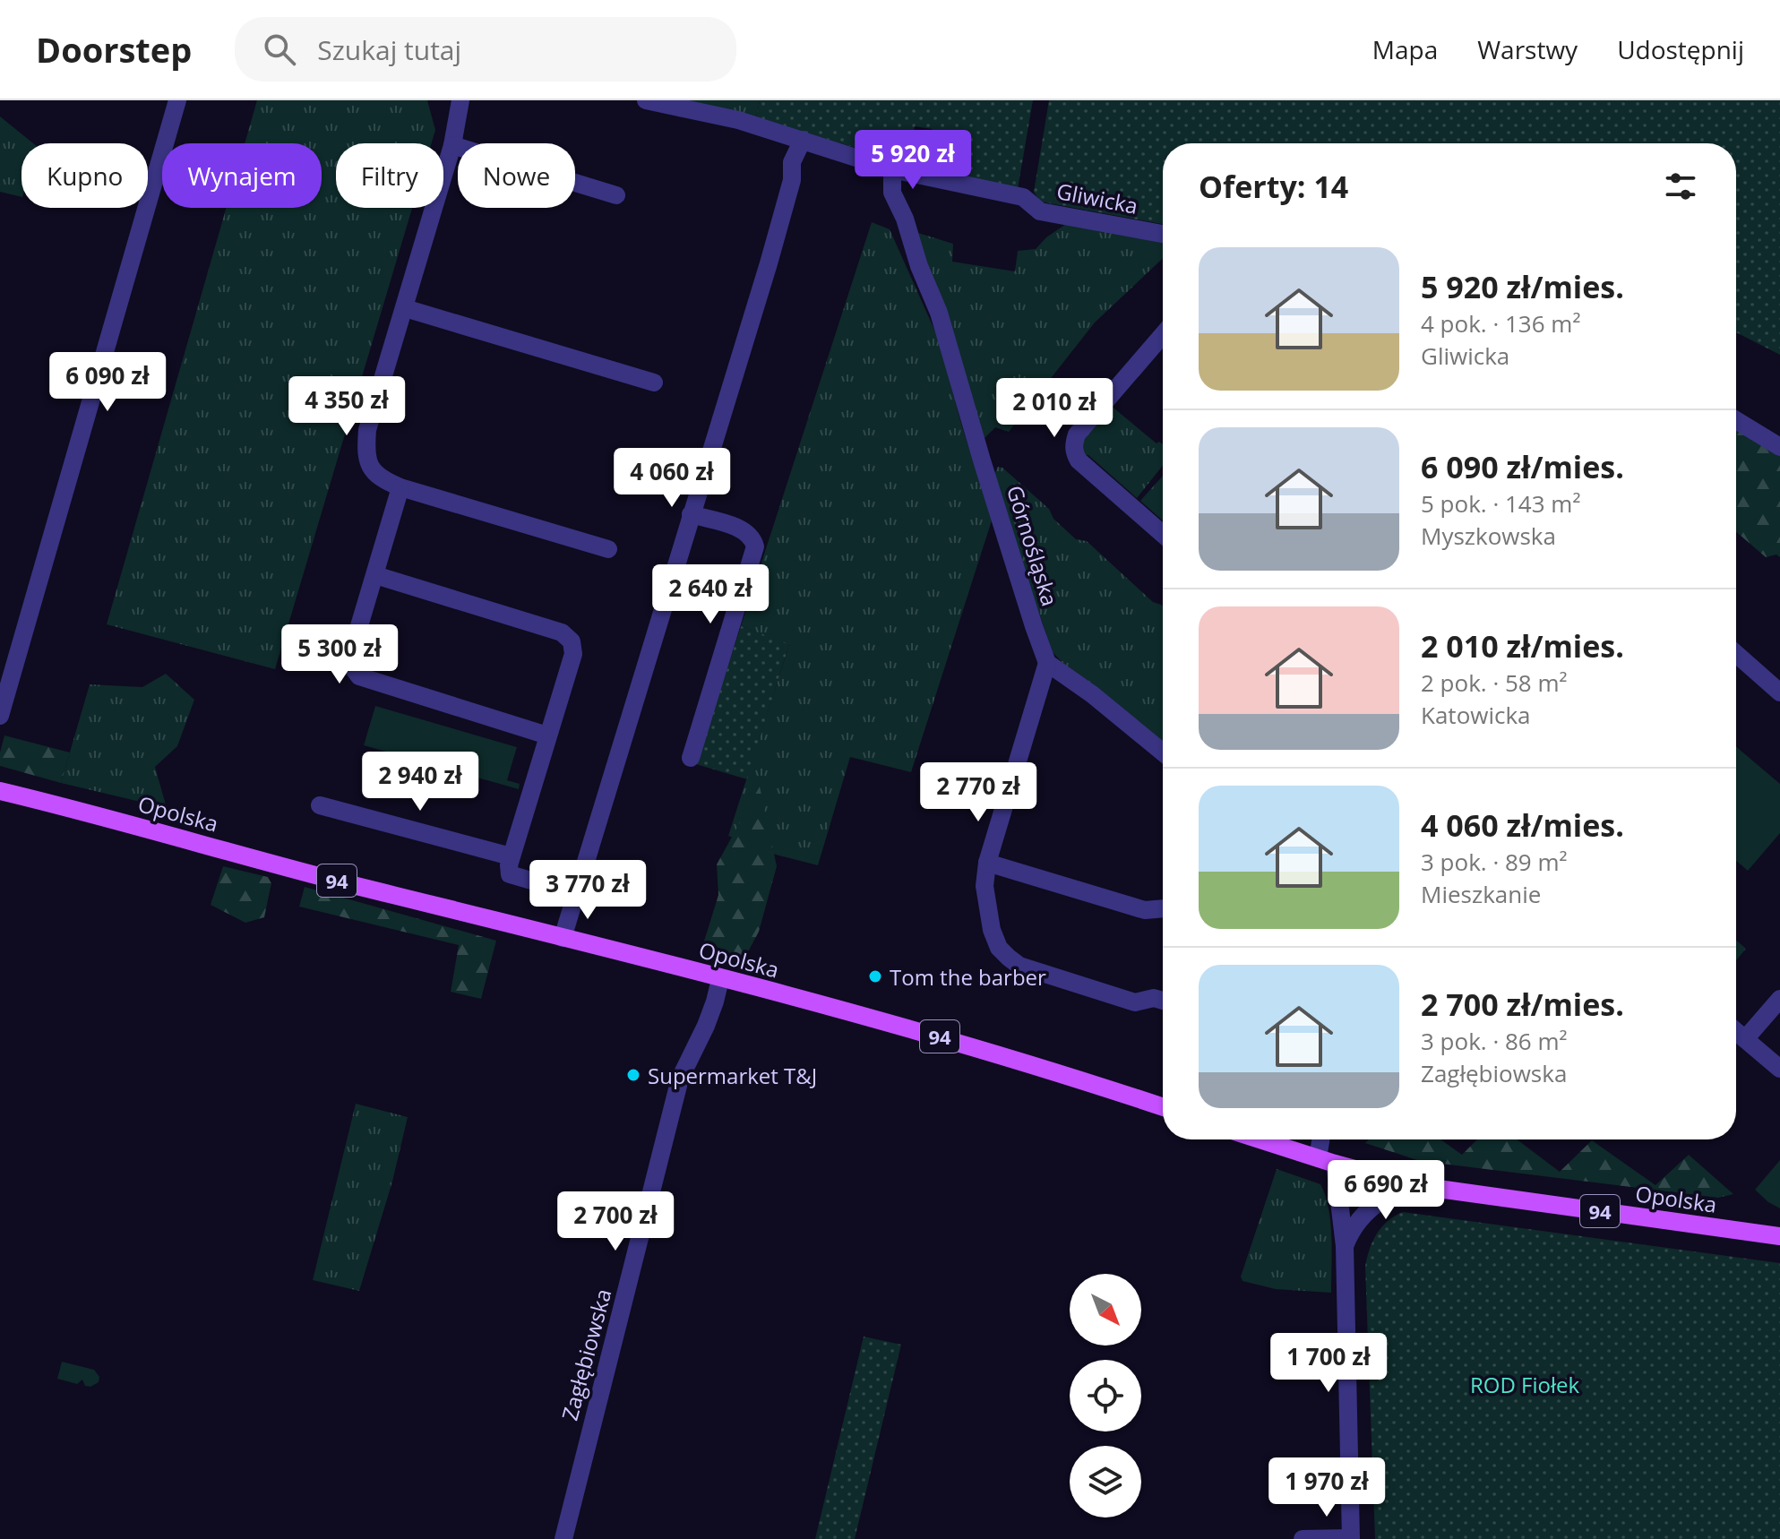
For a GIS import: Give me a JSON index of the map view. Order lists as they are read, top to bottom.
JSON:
{
  "streets": {
    "main road": ["Opolska", "94"],
    "street": ["Gliwicka", "Górnośląska", "Zagłębiowska"]
  },
  "crossings": [
    ["Gliwicka", "Górnośląska"],
    ["Opolska", "Zagłębiowska"]
  ],
  "parks": ["ROD Fiołek"],
  "places": ["Tom the barber", "Supermarket T&J"],
  "north": "bottom right",
  "page": {
    "header": "Doorstep",
    "search": "Szukaj tutaj",
    "nav": ["Mapa", "Warstwy", "Udostępnij"],
    "price": [
      "5 920 zł",
      "6 090 zł",
      "4 350 zł",
      "2 010 zł",
      "4 060 zł",
      "2 640 zł",
      "5 300 zł",
      "2 940 zł",
      "2 770 zł",
      "3 770 zł",
      "6 690 zł",
      "2 700 zł",
      "1 700 zł",
      "1 970 zł"
    ],
    "chip": [
      "Kupno",
      "Wynajem",
      "Filtry",
      "Nowe"
    ],
    "heading": "Oferty: 14",
    "list": [
      {
        "name": "5 920 zł/mies.",
        "note": "4 pok. · 136 m² · Gliwicka"
      },
      {
        "name": "6 090 zł/mies.",
        "note": "5 pok. · 143 m² · Myszkowska"
      },
      {
        "name": "2 010 zł/mies.",
        "note": "2 pok. · 58 m² · Katowicka"
      },
      {
        "name": "4 060 zł/mies.",
        "note": "3 pok. · 89 m² · Mieszkanie"
      },
      {
        "name": "2 700 zł/mies.",
        "note": "3 pok. · 86 m² · Zagłębiowska"
      }
    ]
  }
}
